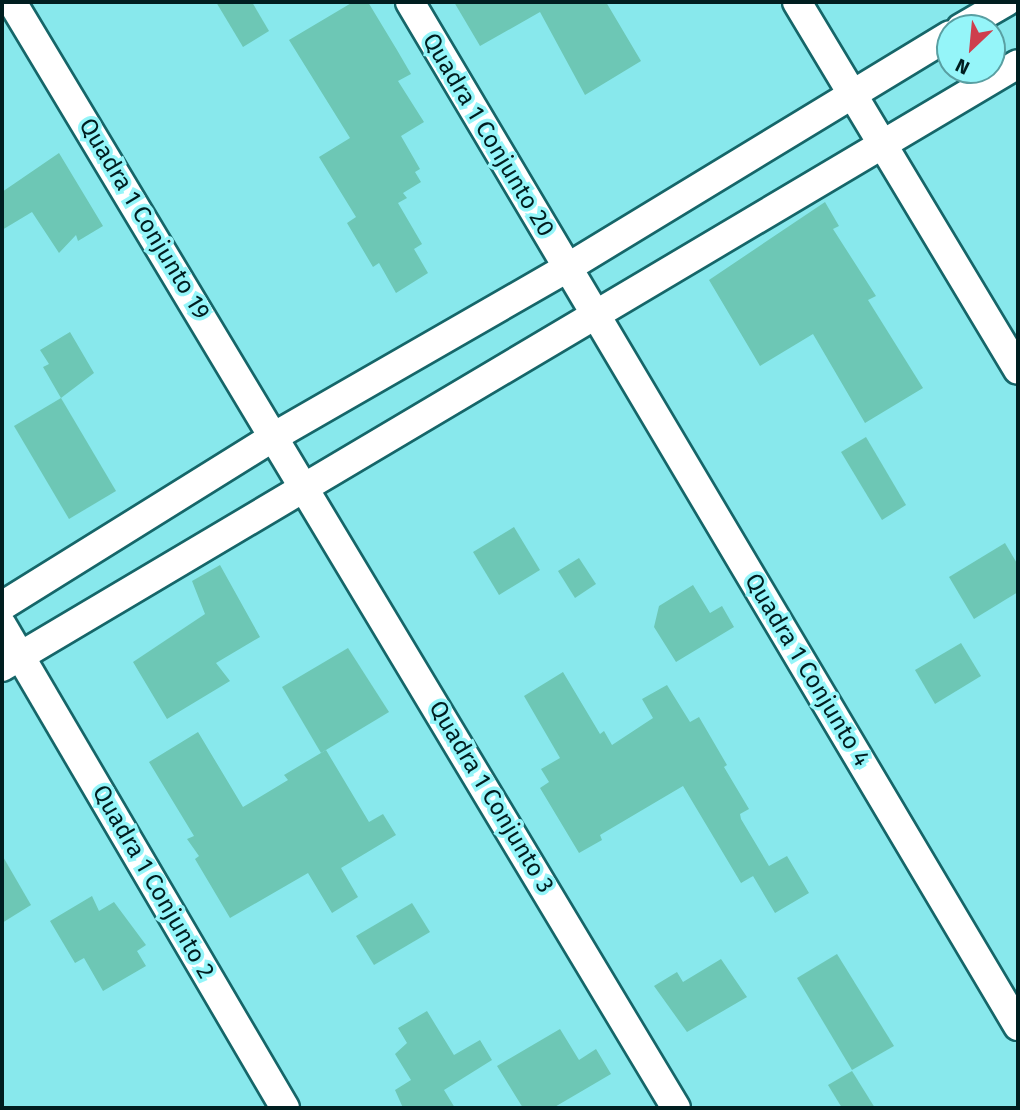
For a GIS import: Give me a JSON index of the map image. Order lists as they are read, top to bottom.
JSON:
{
  "streets": {
    "street": [
      "Quadra 1 Conjunto 20",
      "Quadra 1 Conjunto 19",
      "Quadra 1 Conjunto 4",
      "Quadra 1 Conjunto 3",
      "Quadra 1 Conjunto 2"
    ]
  },
  "crossings": [
    ["Quadra 1 Conjunto 20", "Quadra 1 Conjunto 4"],
    ["Quadra 1 Conjunto 19", "Quadra 1 Conjunto 3"]
  ],
  "north": "bottom left"
}
